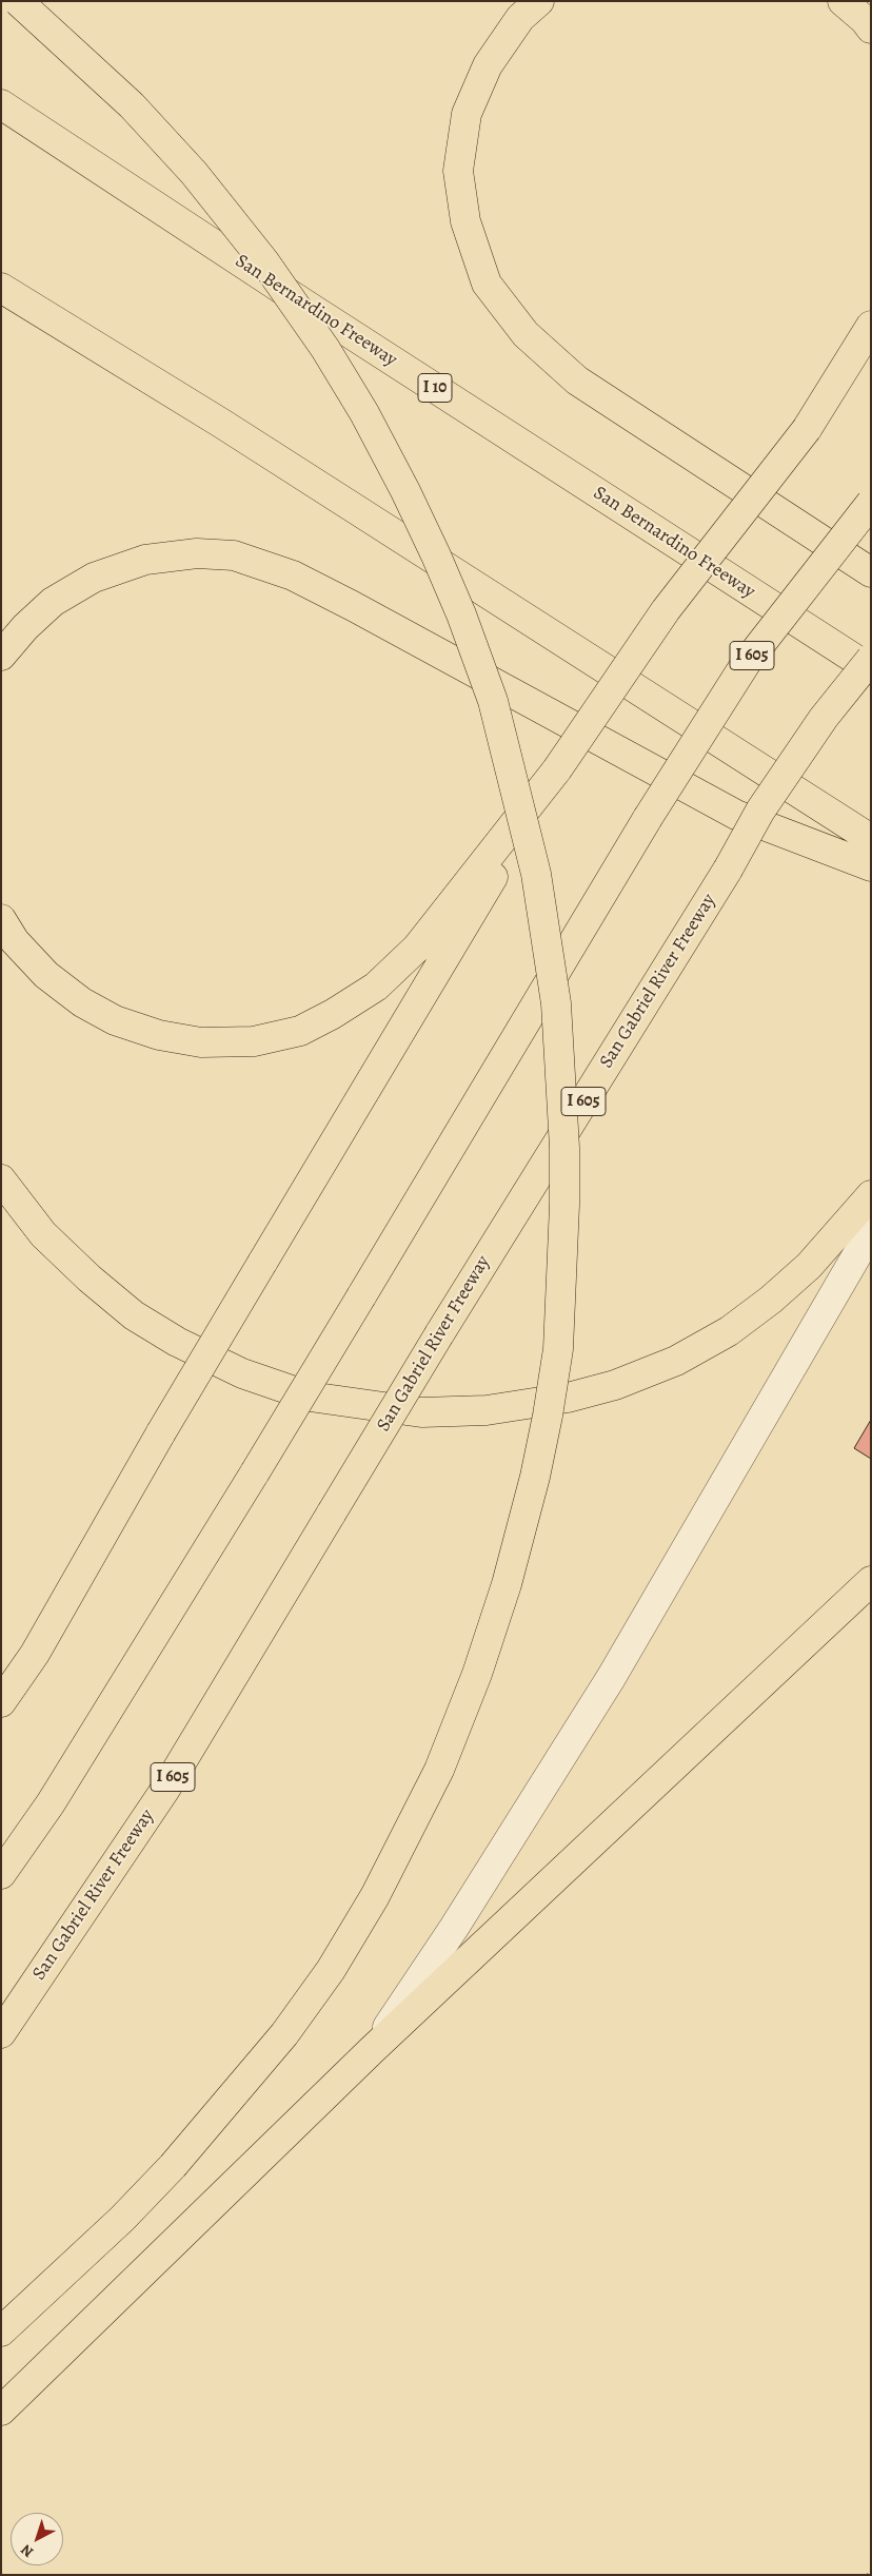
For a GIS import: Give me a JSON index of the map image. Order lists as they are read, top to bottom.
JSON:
{
  "streets": {
    "highway": [
      "San Bernardino Freeway",
      "I 10",
      "I 605",
      "San Gabriel River Freeway"
    ]
  },
  "north": "bottom left"
}
